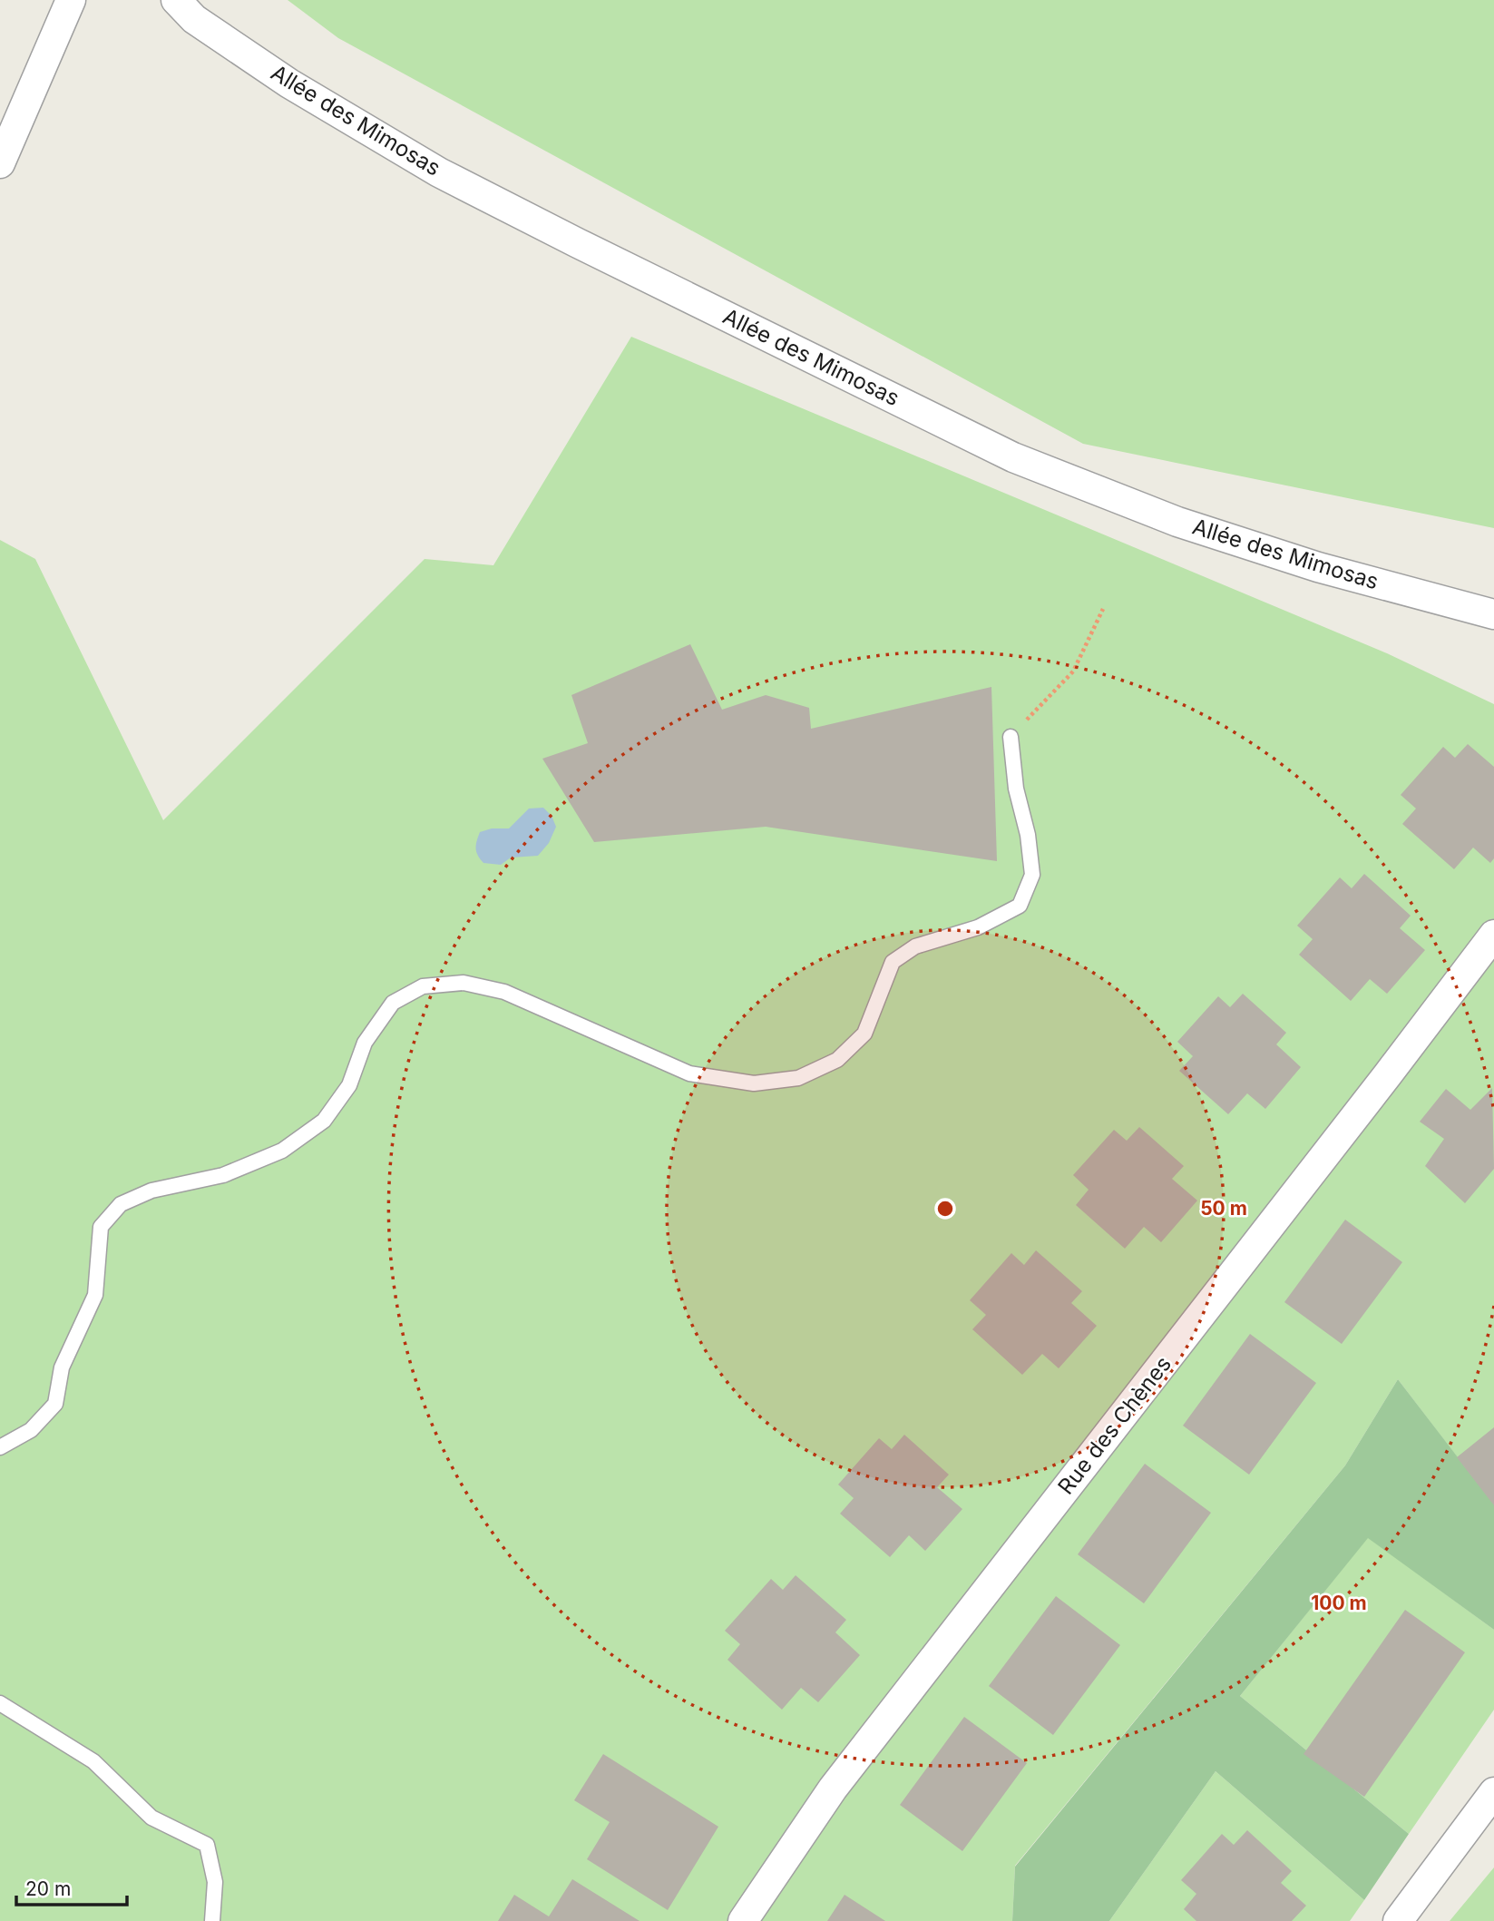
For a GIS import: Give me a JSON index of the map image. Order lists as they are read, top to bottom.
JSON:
{
  "streets": {
    "street": ["Allée des Mimosas", "Rue des Chènes"]
  },
  "scale_bar": "20 m",
  "rings": ["50 m", "100 m"]
}
